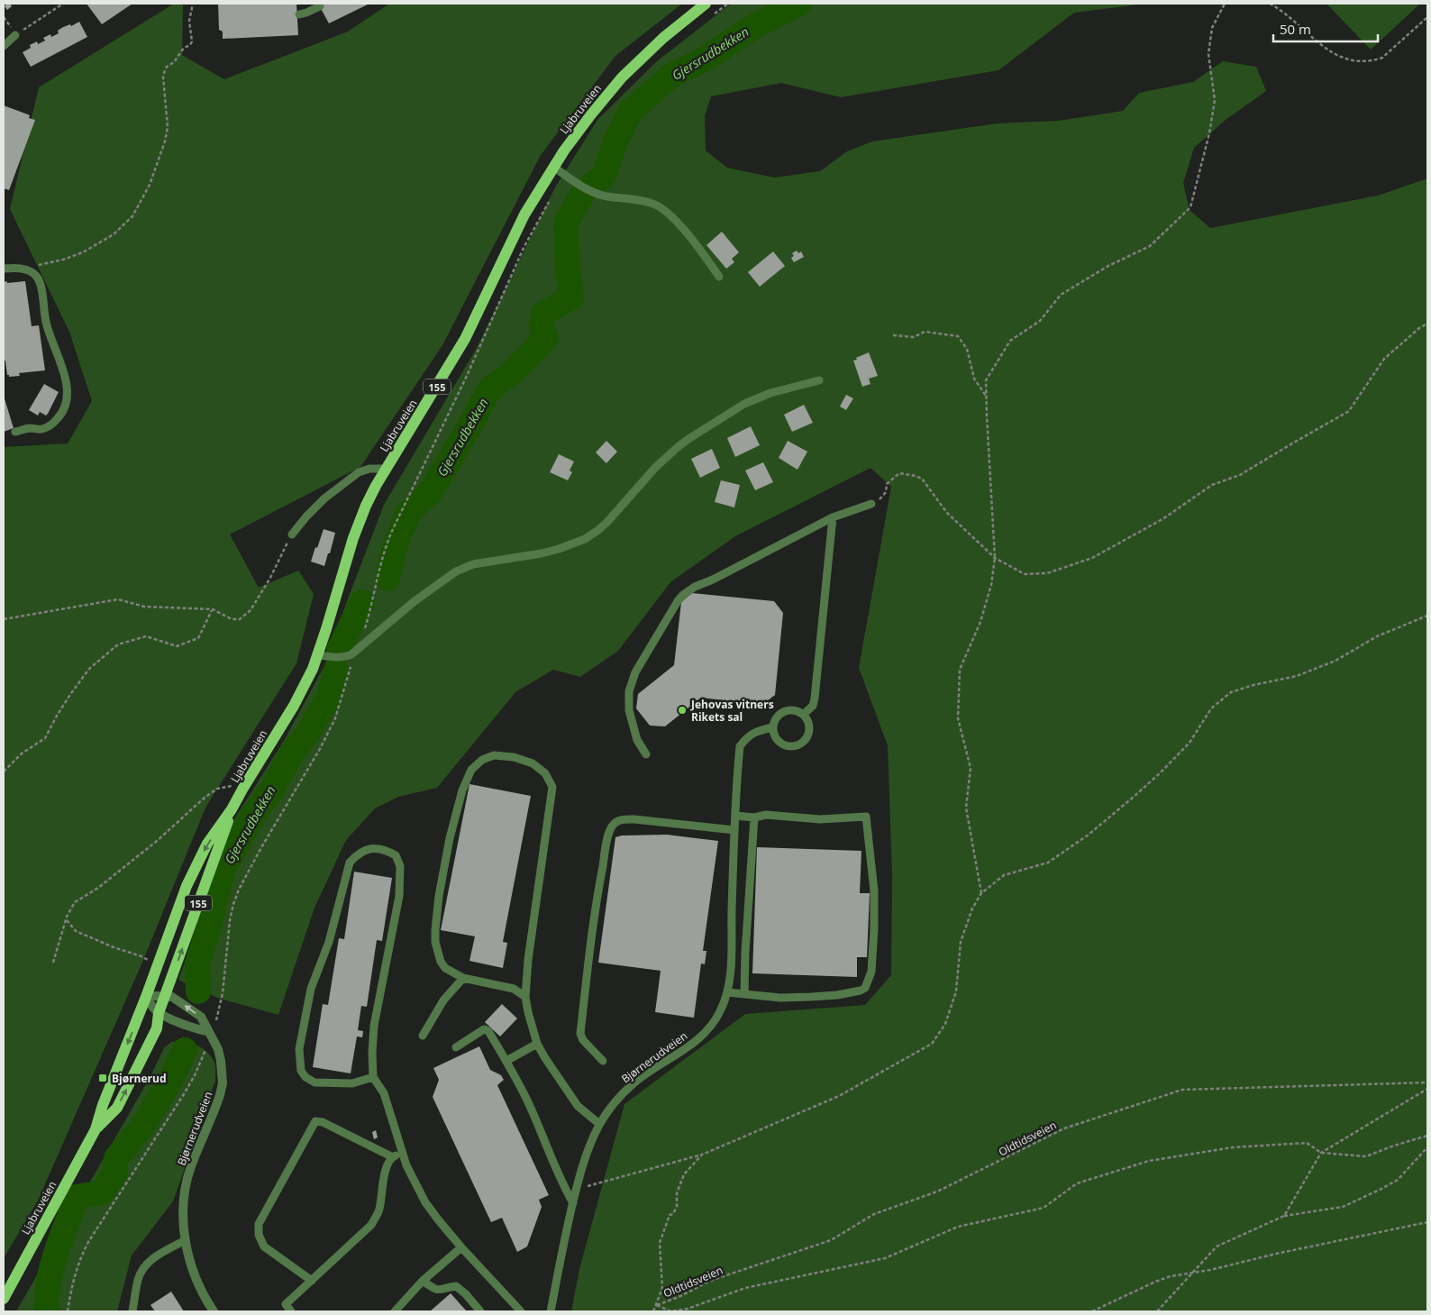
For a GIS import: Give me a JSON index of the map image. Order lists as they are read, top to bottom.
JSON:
{
  "streets": {
    "main road": ["Ljabruveien", "155"],
    "street": ["Bjørnerudveien"],
    "path": ["Oldtidsveien"]
  },
  "crossings": [
    ["Ljabruveien", "Bjørnerudveien"]
  ],
  "water": ["Gjersrudbekken"],
  "places": {
    "other": ["Jehovas vitners Rikets sal"],
    "transit": ["Bjørnerud"]
  },
  "scale_bar": "50 m"
}
